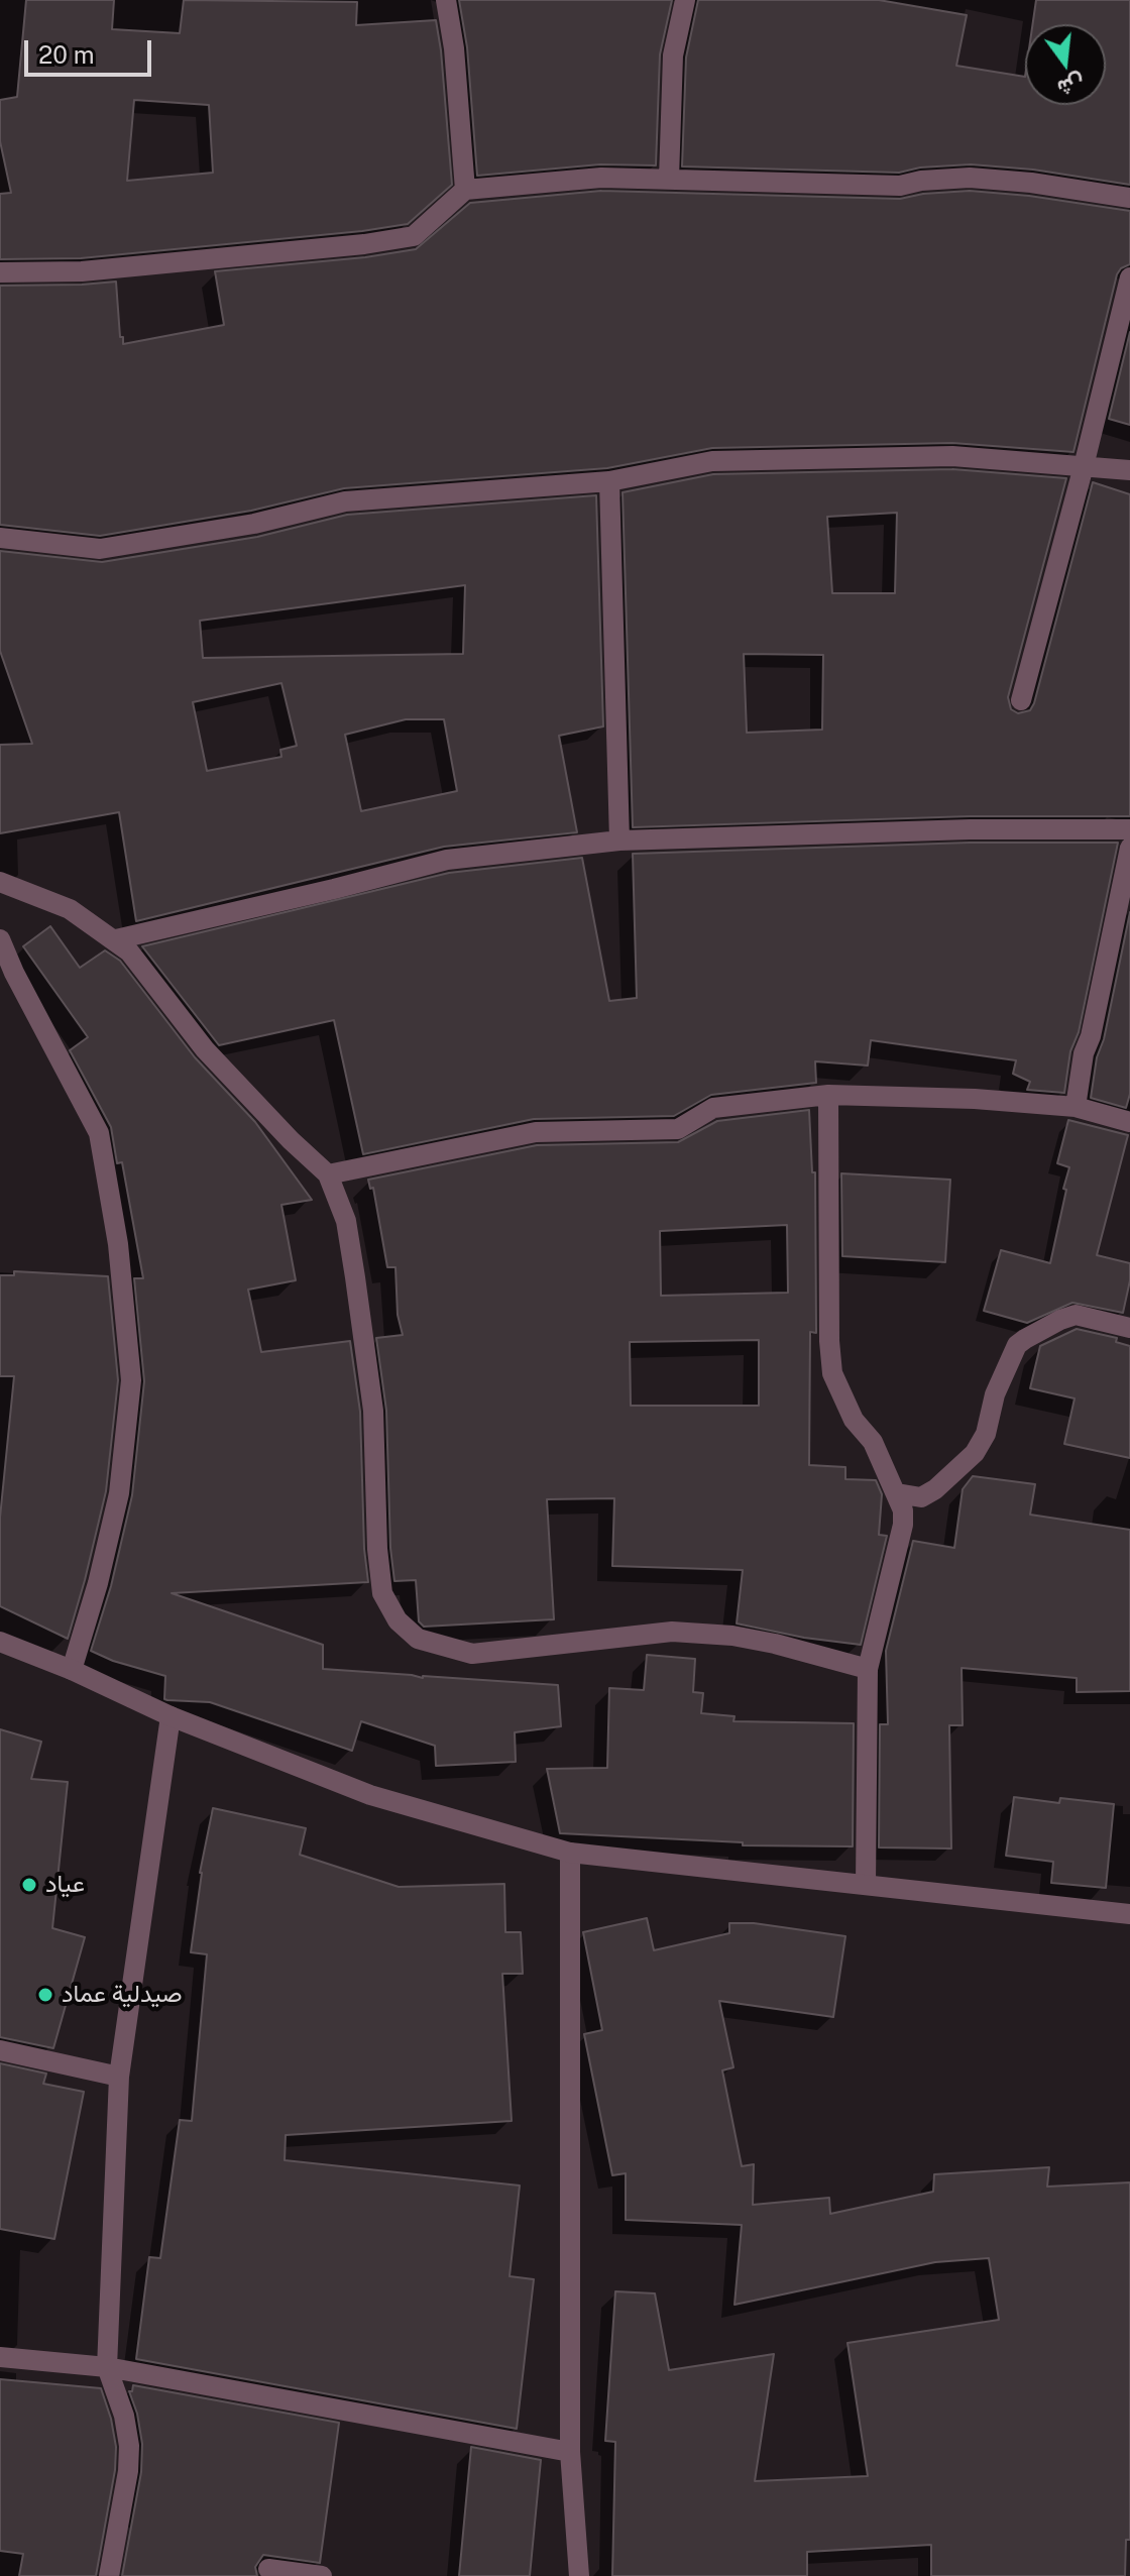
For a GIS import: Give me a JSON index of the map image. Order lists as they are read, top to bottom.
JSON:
{
  "places": ["عياد", "صيدلية عماد"],
  "scale_bar": "20 m",
  "north": "bottom"
}
